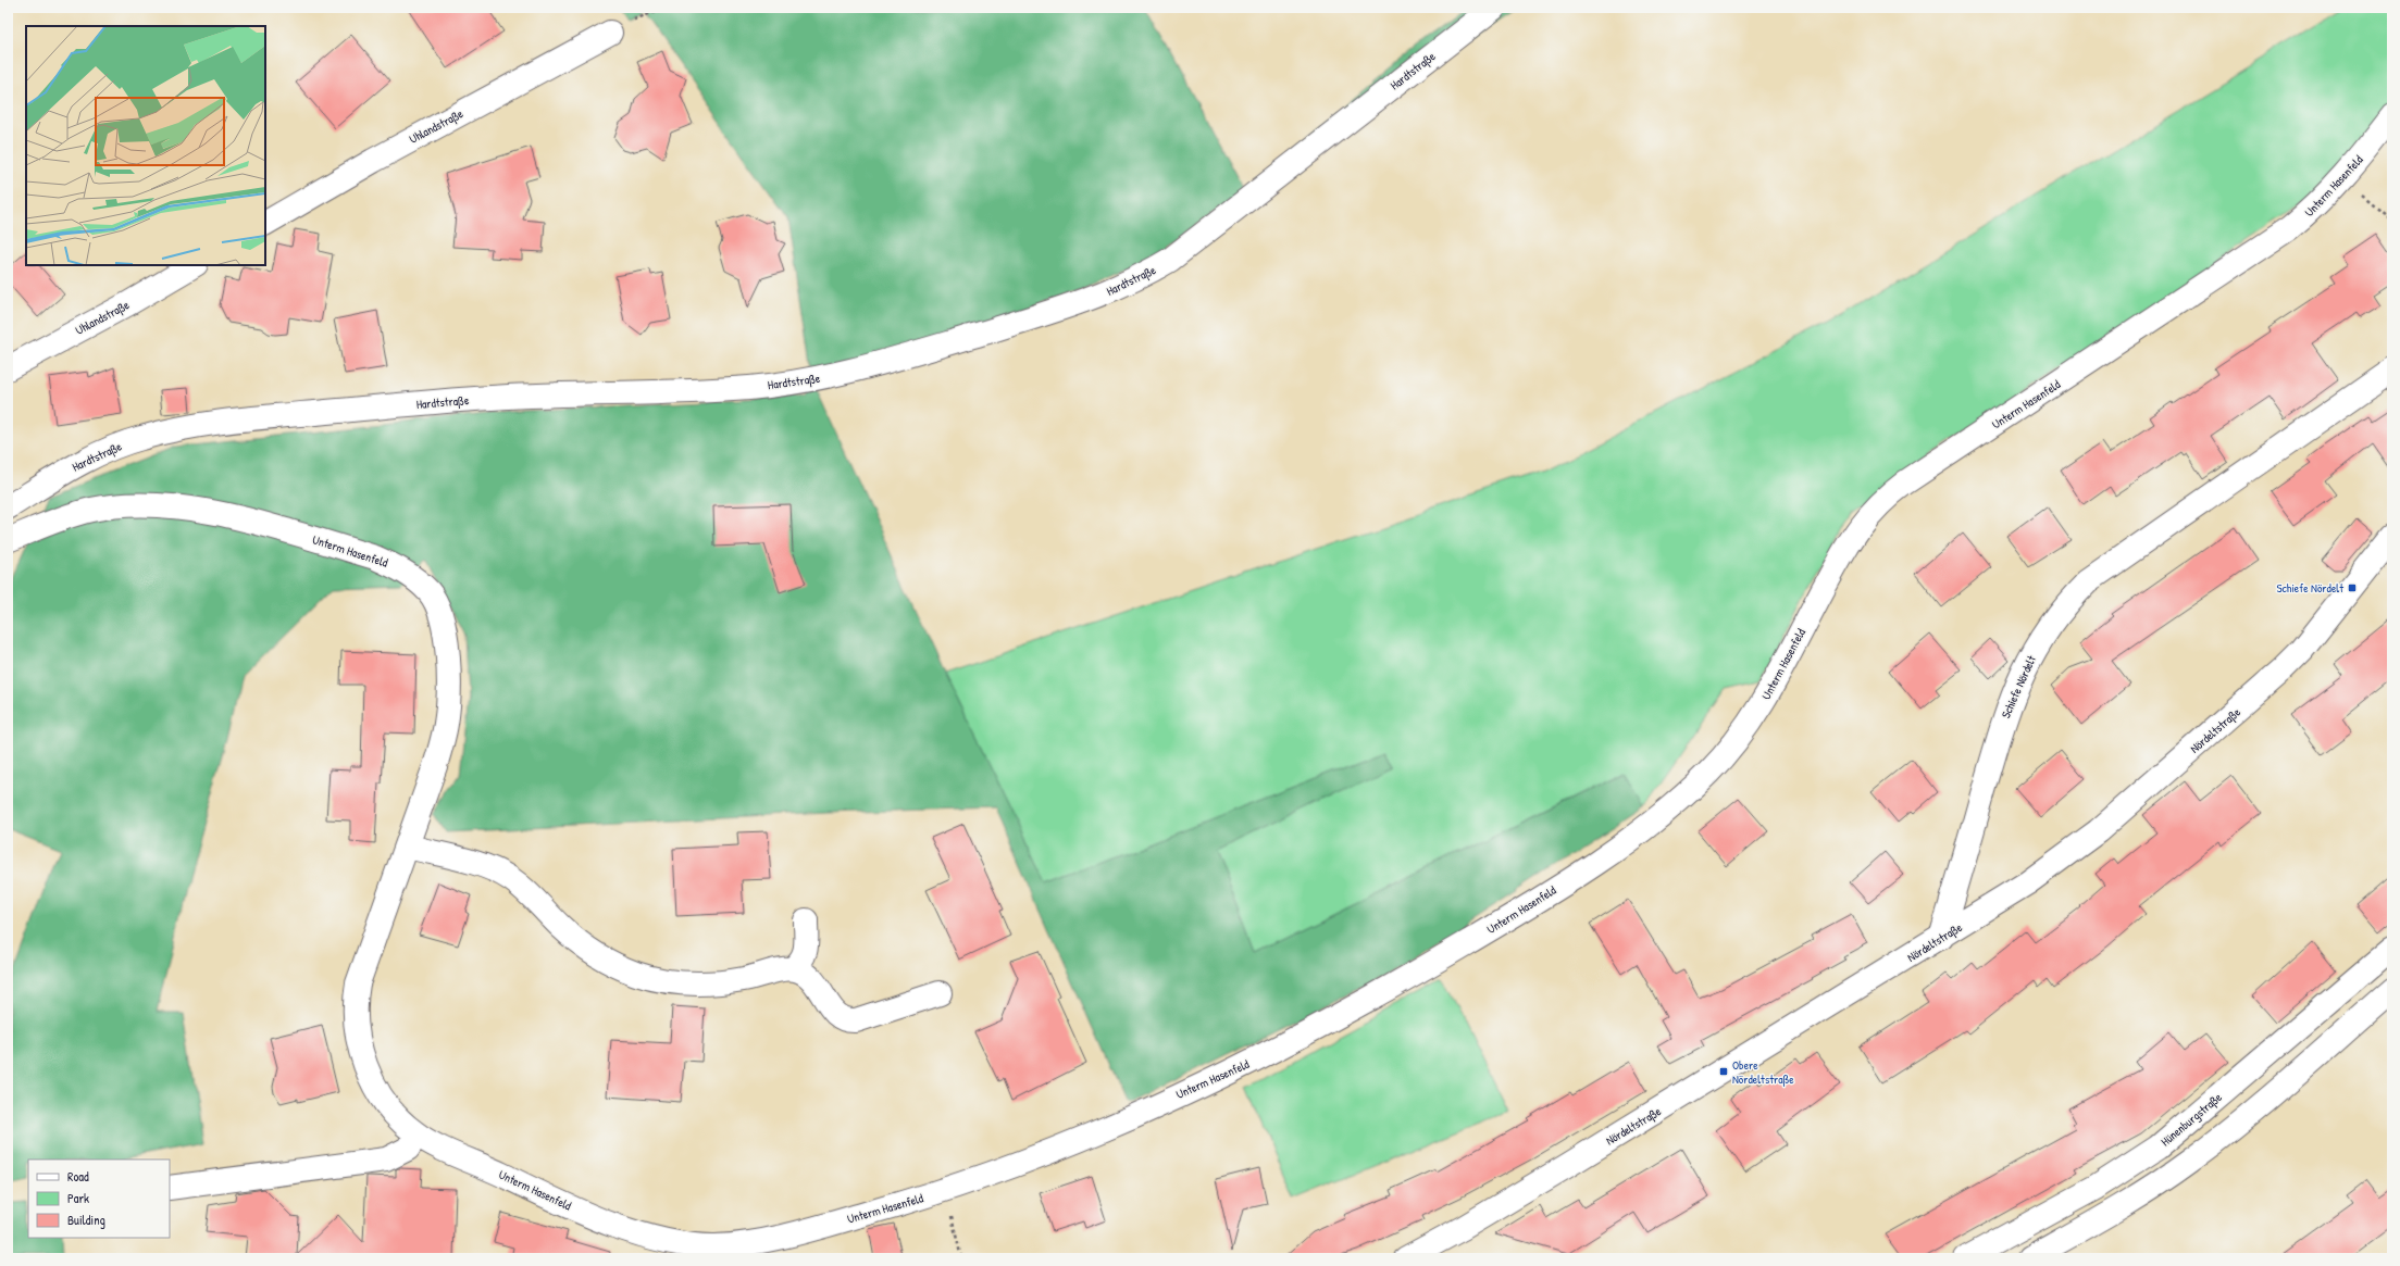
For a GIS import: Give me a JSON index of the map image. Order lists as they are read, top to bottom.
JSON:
{
  "streets": {
    "street": [
      "Hardtstraße",
      "Uhlandstraße",
      "Unterm Hasenfeld",
      "Schiefe Nördelt",
      "Nördeltstraße",
      "Hünenburgstraße"
    ]
  },
  "crossings": [
    ["Schiefe Nördelt", "Nördeltstraße"]
  ],
  "places": {
    "transit": ["Schiefe Nördelt", "Obere Nördeltstraße"]
  },
  "legend": ["Road", "Park", "Building"]
}
